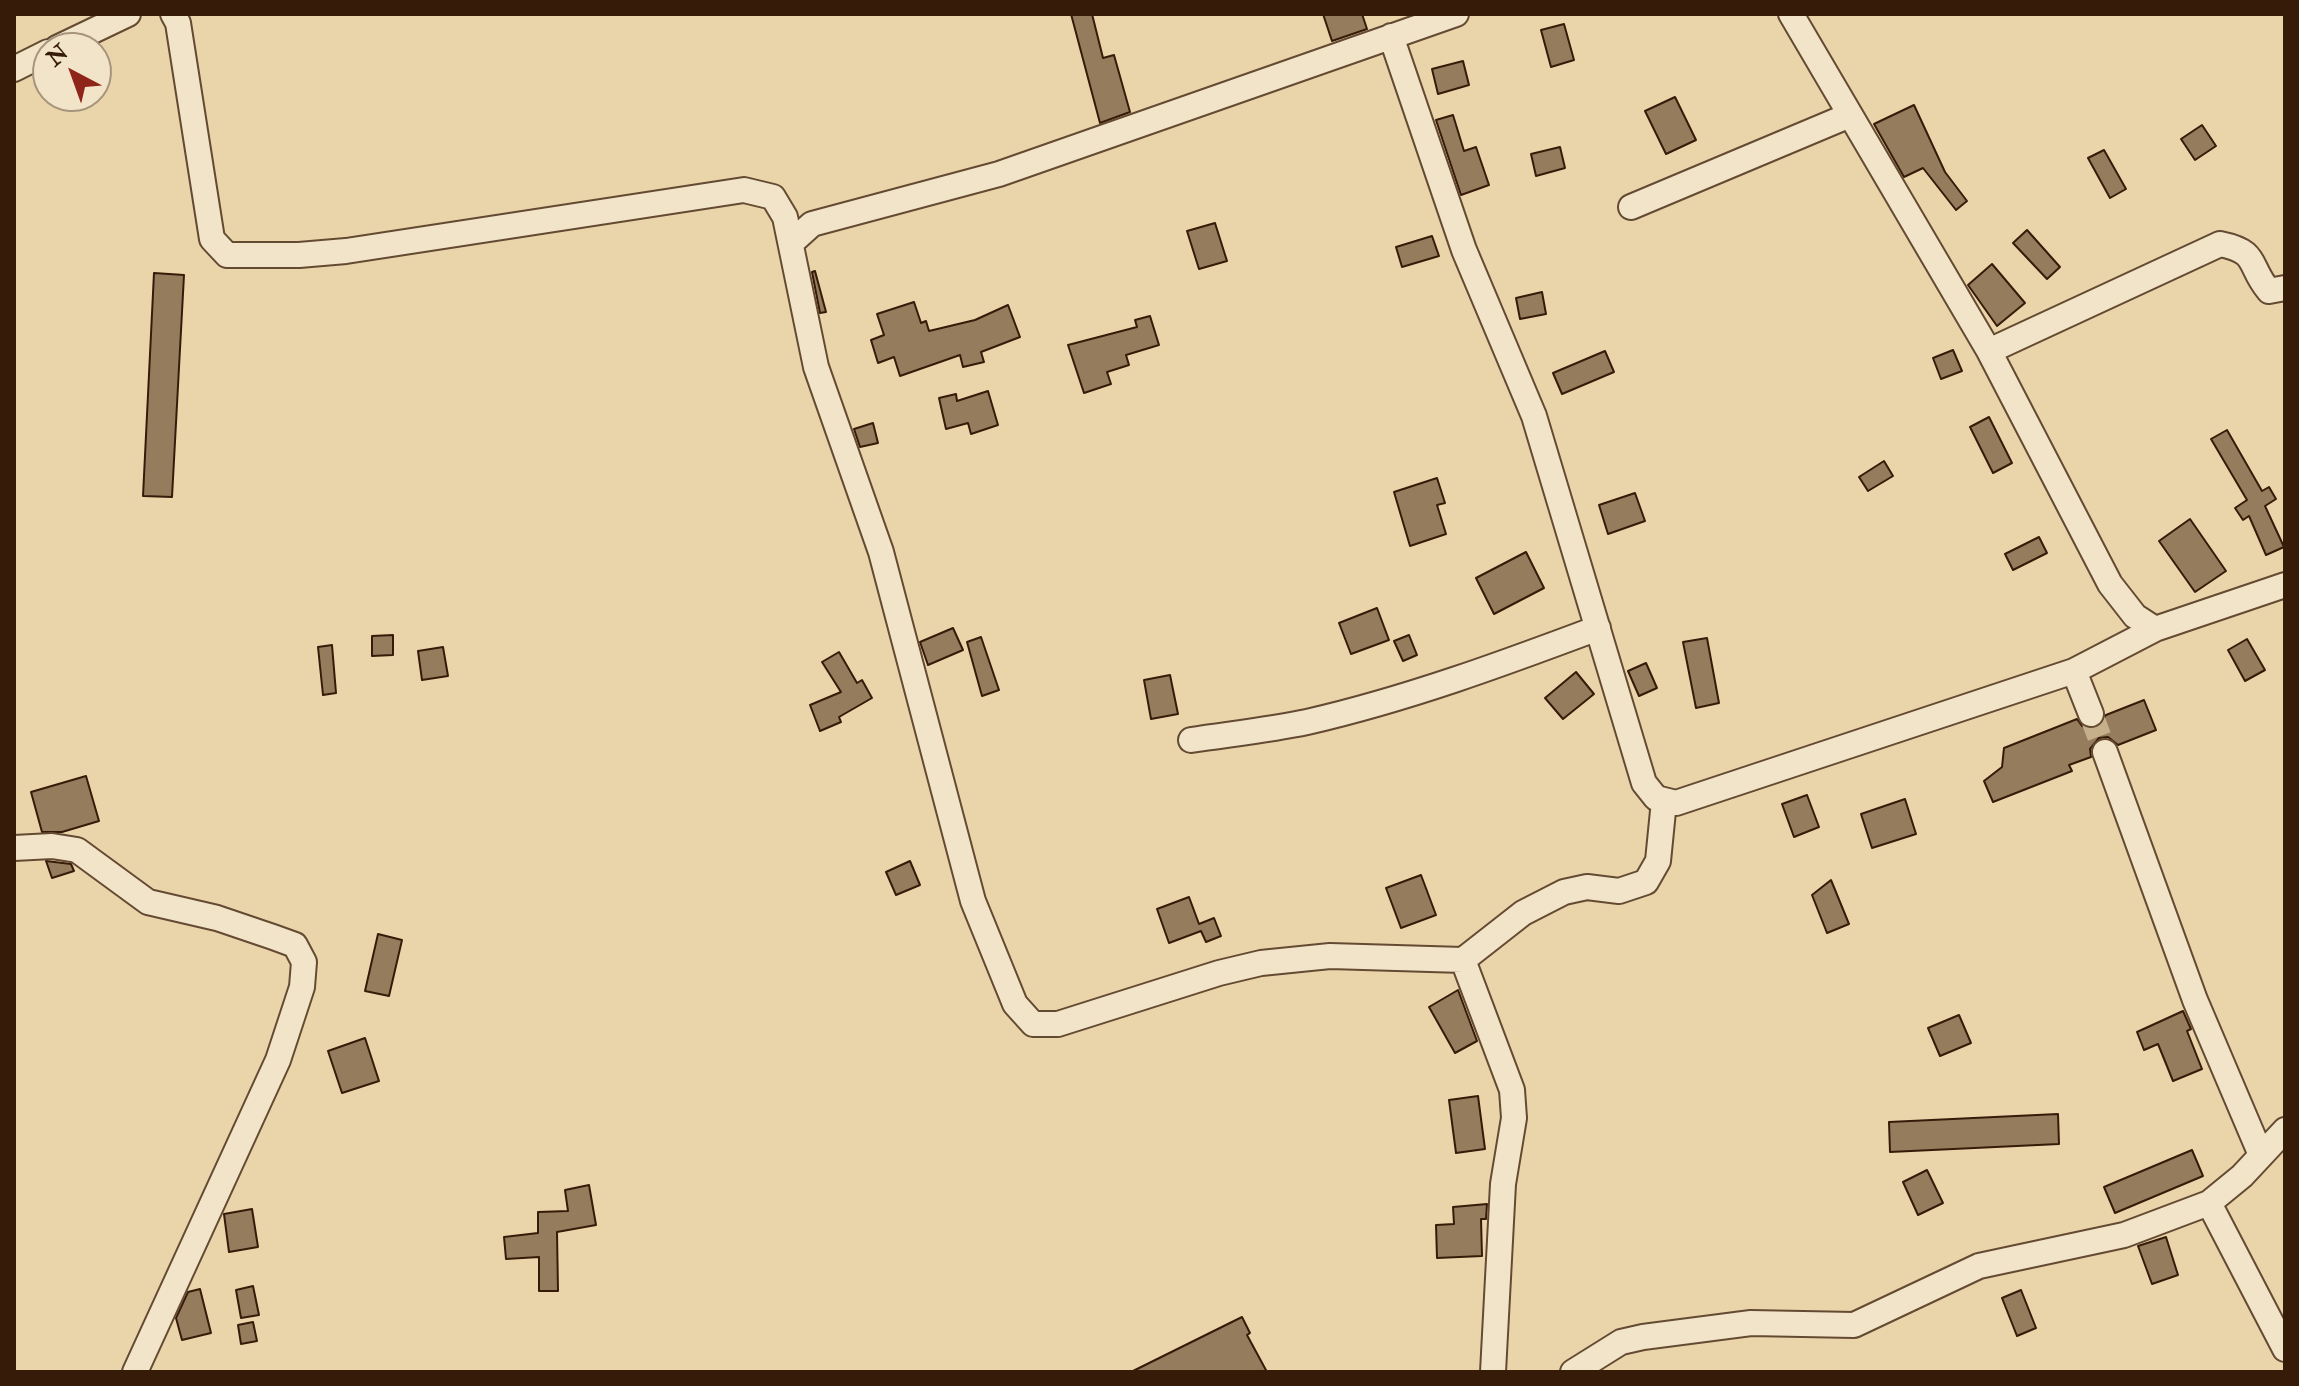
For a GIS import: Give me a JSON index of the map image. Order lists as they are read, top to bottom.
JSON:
{
  "north": "top left"
}
